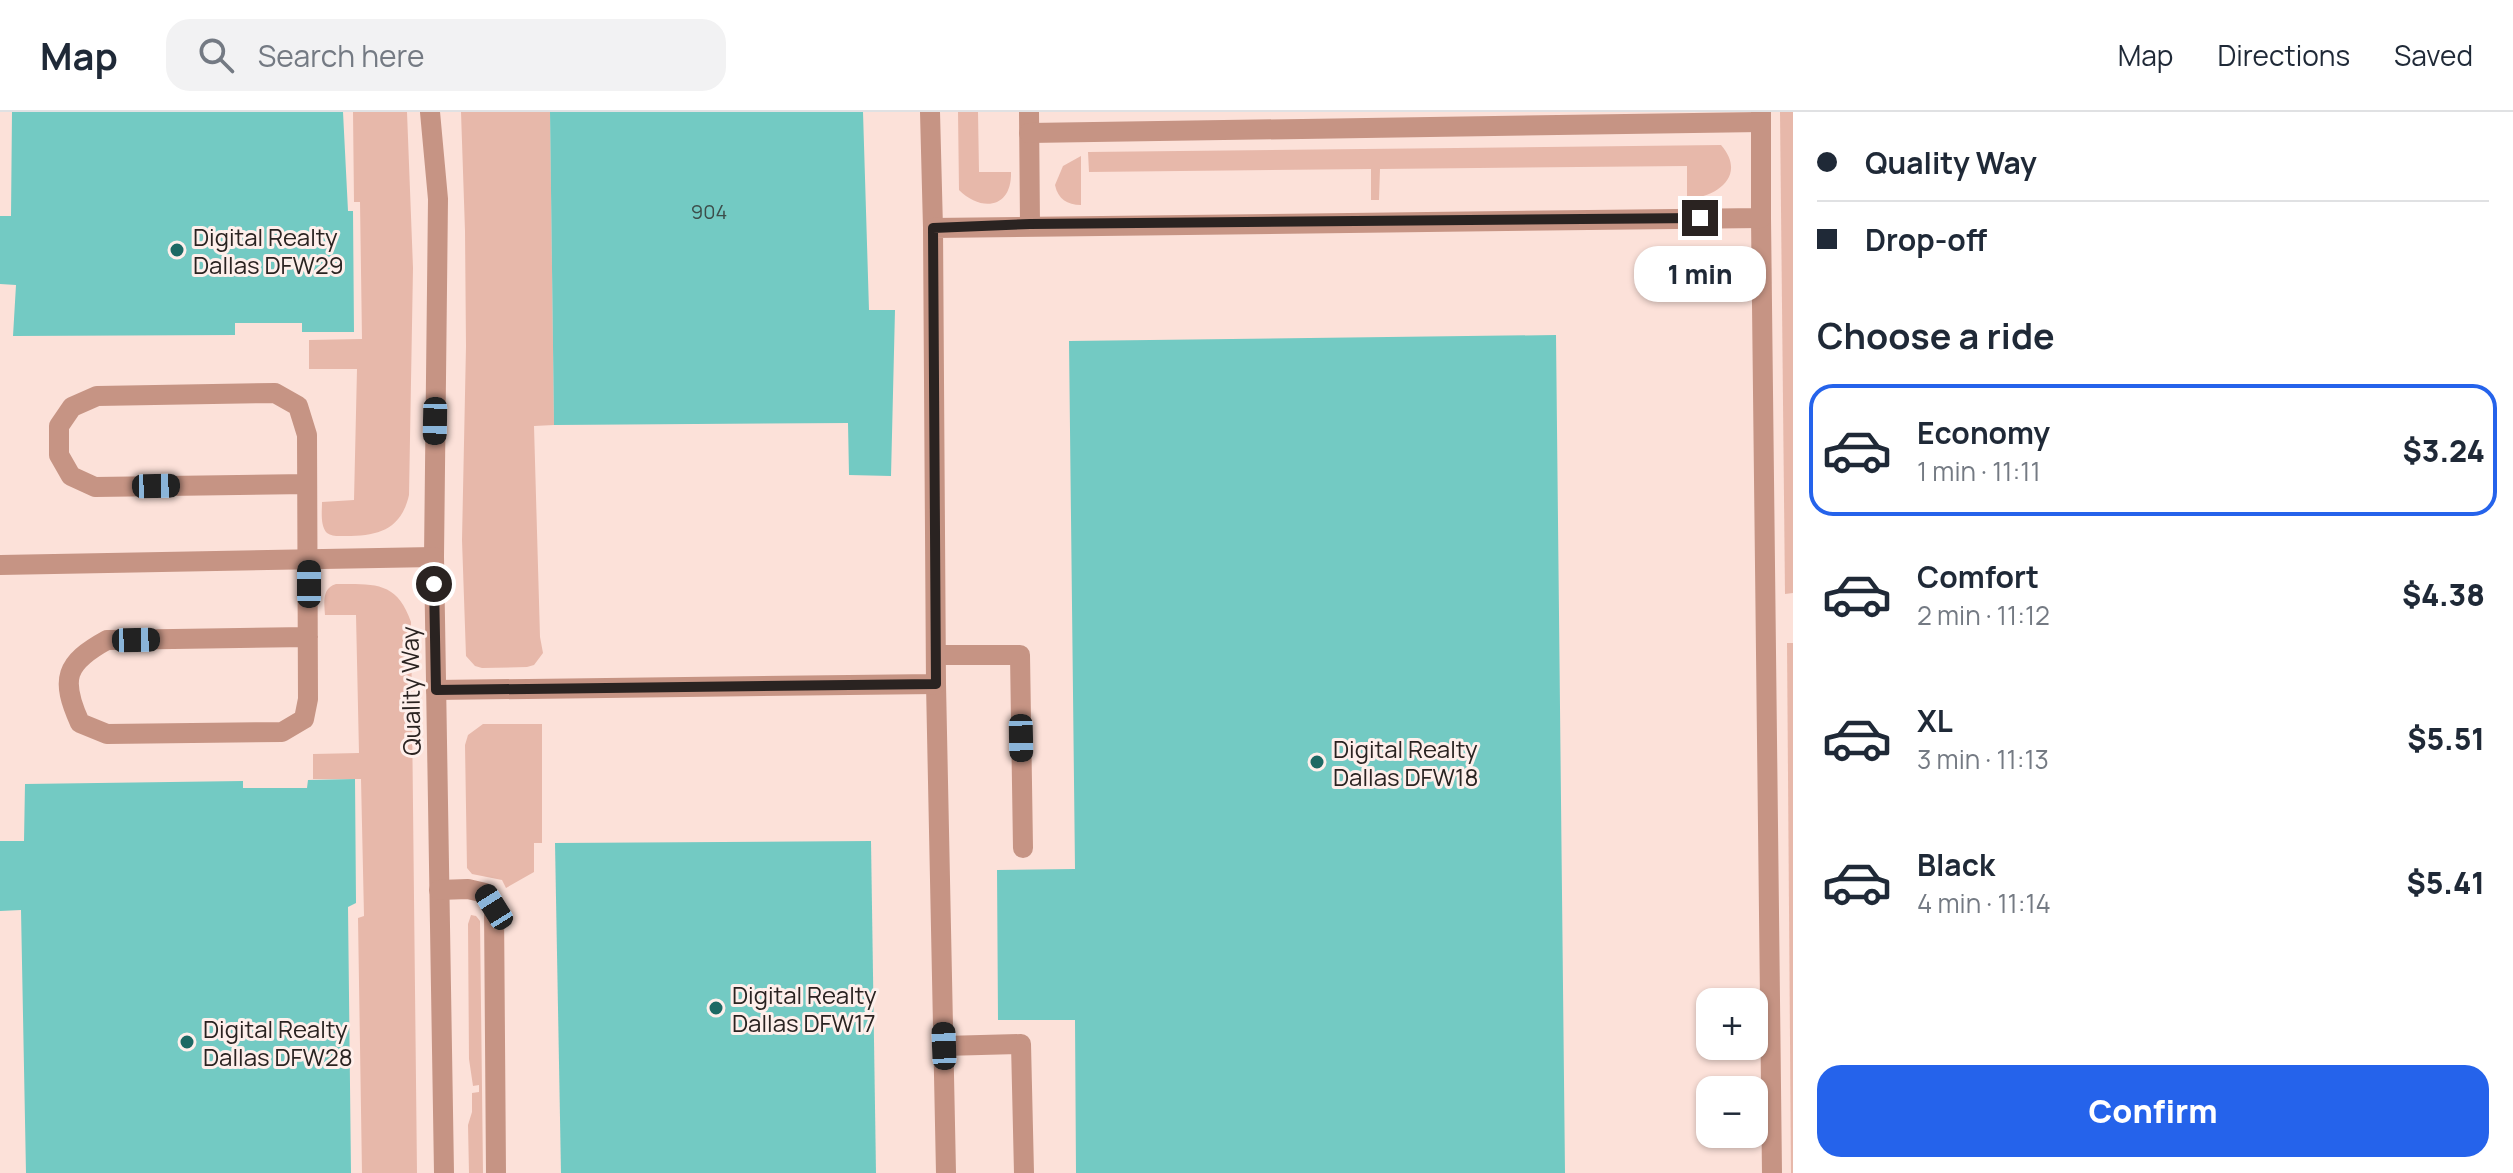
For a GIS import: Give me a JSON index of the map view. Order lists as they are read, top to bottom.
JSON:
{
  "streets": {
    "street": ["Quality Way"]
  },
  "places": [
    "Digital Realty Dallas DFW29",
    "Digital Realty Dallas DFW18",
    "Digital Realty Dallas DFW17",
    "Digital Realty Dallas DFW28"
  ],
  "house_numbers": ["904"],
  "page": {
    "header": "Map",
    "search": "Search here",
    "nav": ["Map", "Directions", "Saved"],
    "banner": ["Quality Way", "Drop-off"],
    "bubble": "1 min",
    "heading": "Choose a ride",
    "list": [
      {
        "name": "Economy",
        "note": "1 min · 11:11",
        "value": "$3.24"
      },
      {
        "name": "Comfort",
        "note": "2 min · 11:12",
        "value": "$4.38"
      },
      {
        "name": "XL",
        "note": "3 min · 11:13",
        "value": "$5.51"
      },
      {
        "name": "Black",
        "note": "4 min · 11:14",
        "value": "$5.41"
      }
    ],
    "map_buttons": ["+", "−"],
    "buttons": "Confirm"
  }
}
